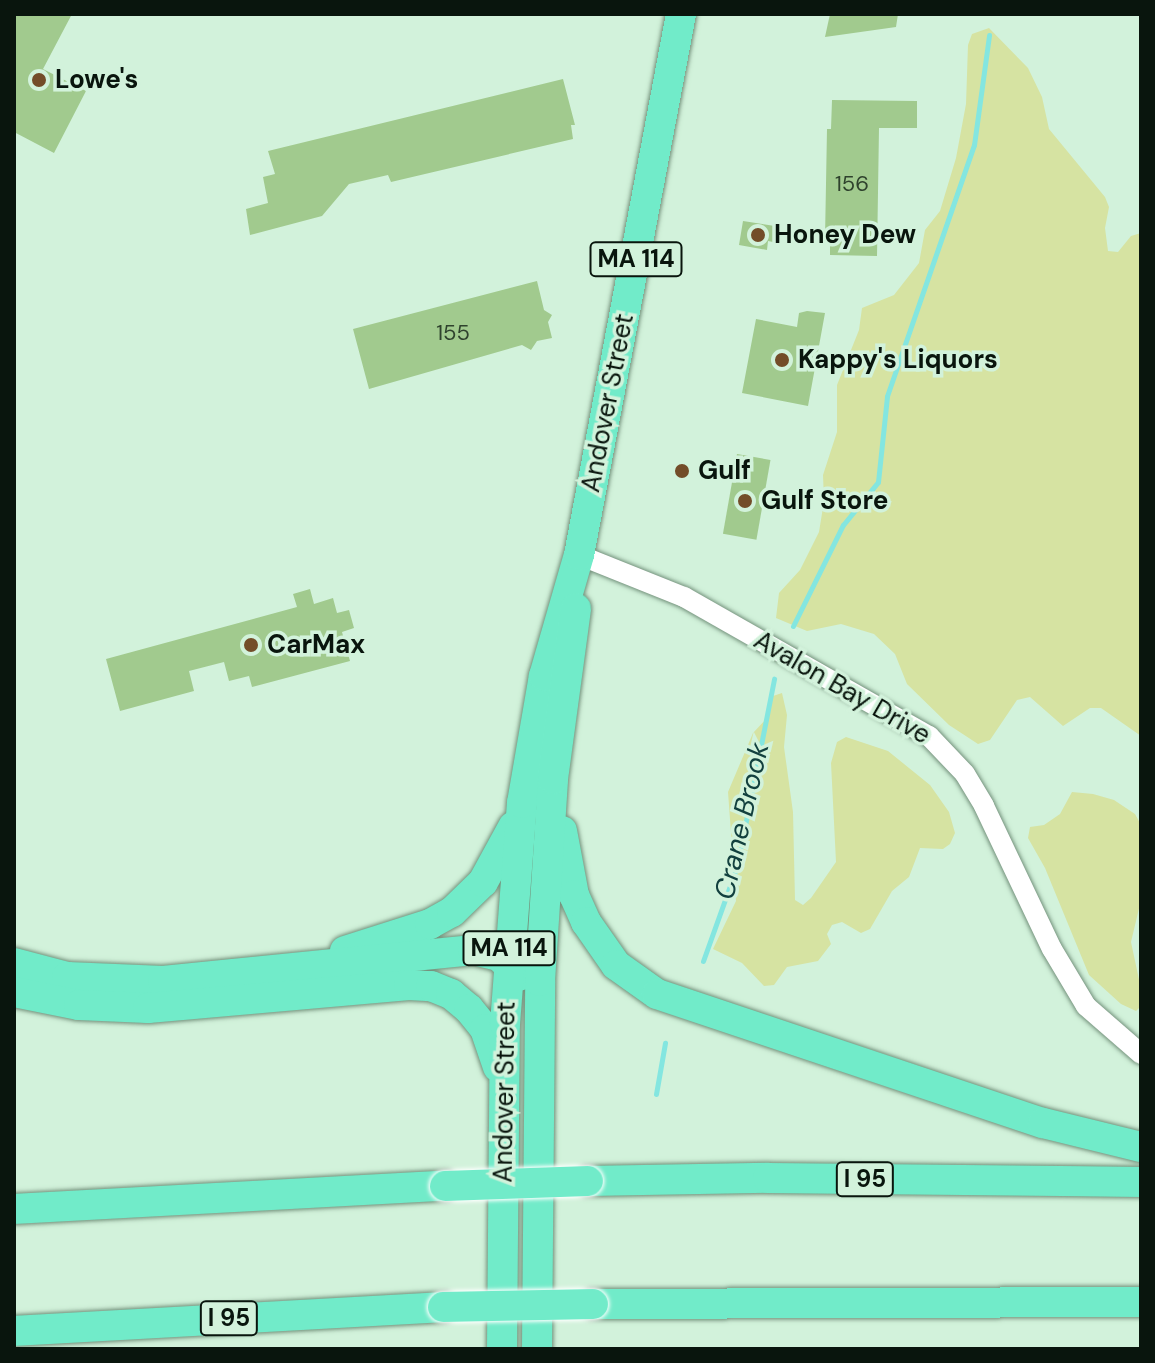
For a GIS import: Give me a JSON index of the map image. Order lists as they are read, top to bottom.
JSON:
{
  "streets": {
    "highway": ["MA 114", "Andover Street", "I 95"],
    "street": ["Avalon Bay Drive"]
  },
  "crossings": [
    ["Andover Street", "Avalon Bay Drive"]
  ],
  "water": ["Crane Brook"],
  "places": [
    "Lowe's",
    "Honey Dew",
    "Kappy's Liquors",
    "Gulf",
    "Gulf Store",
    "CarMax"
  ],
  "house_numbers": ["156", "155"]
}
